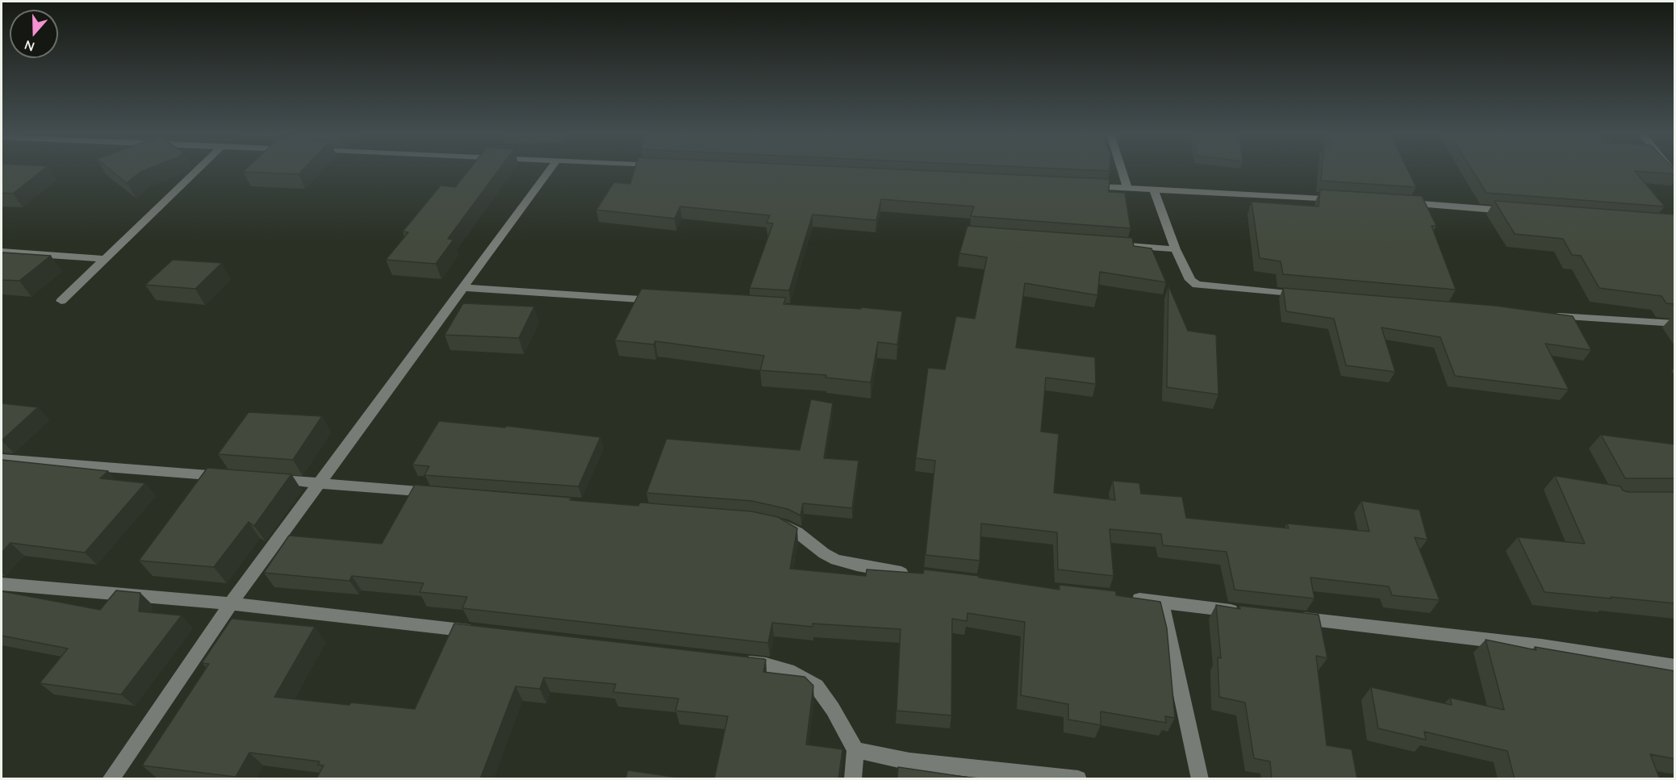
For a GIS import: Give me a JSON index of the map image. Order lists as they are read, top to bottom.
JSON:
{
  "north": "bottom"
}
